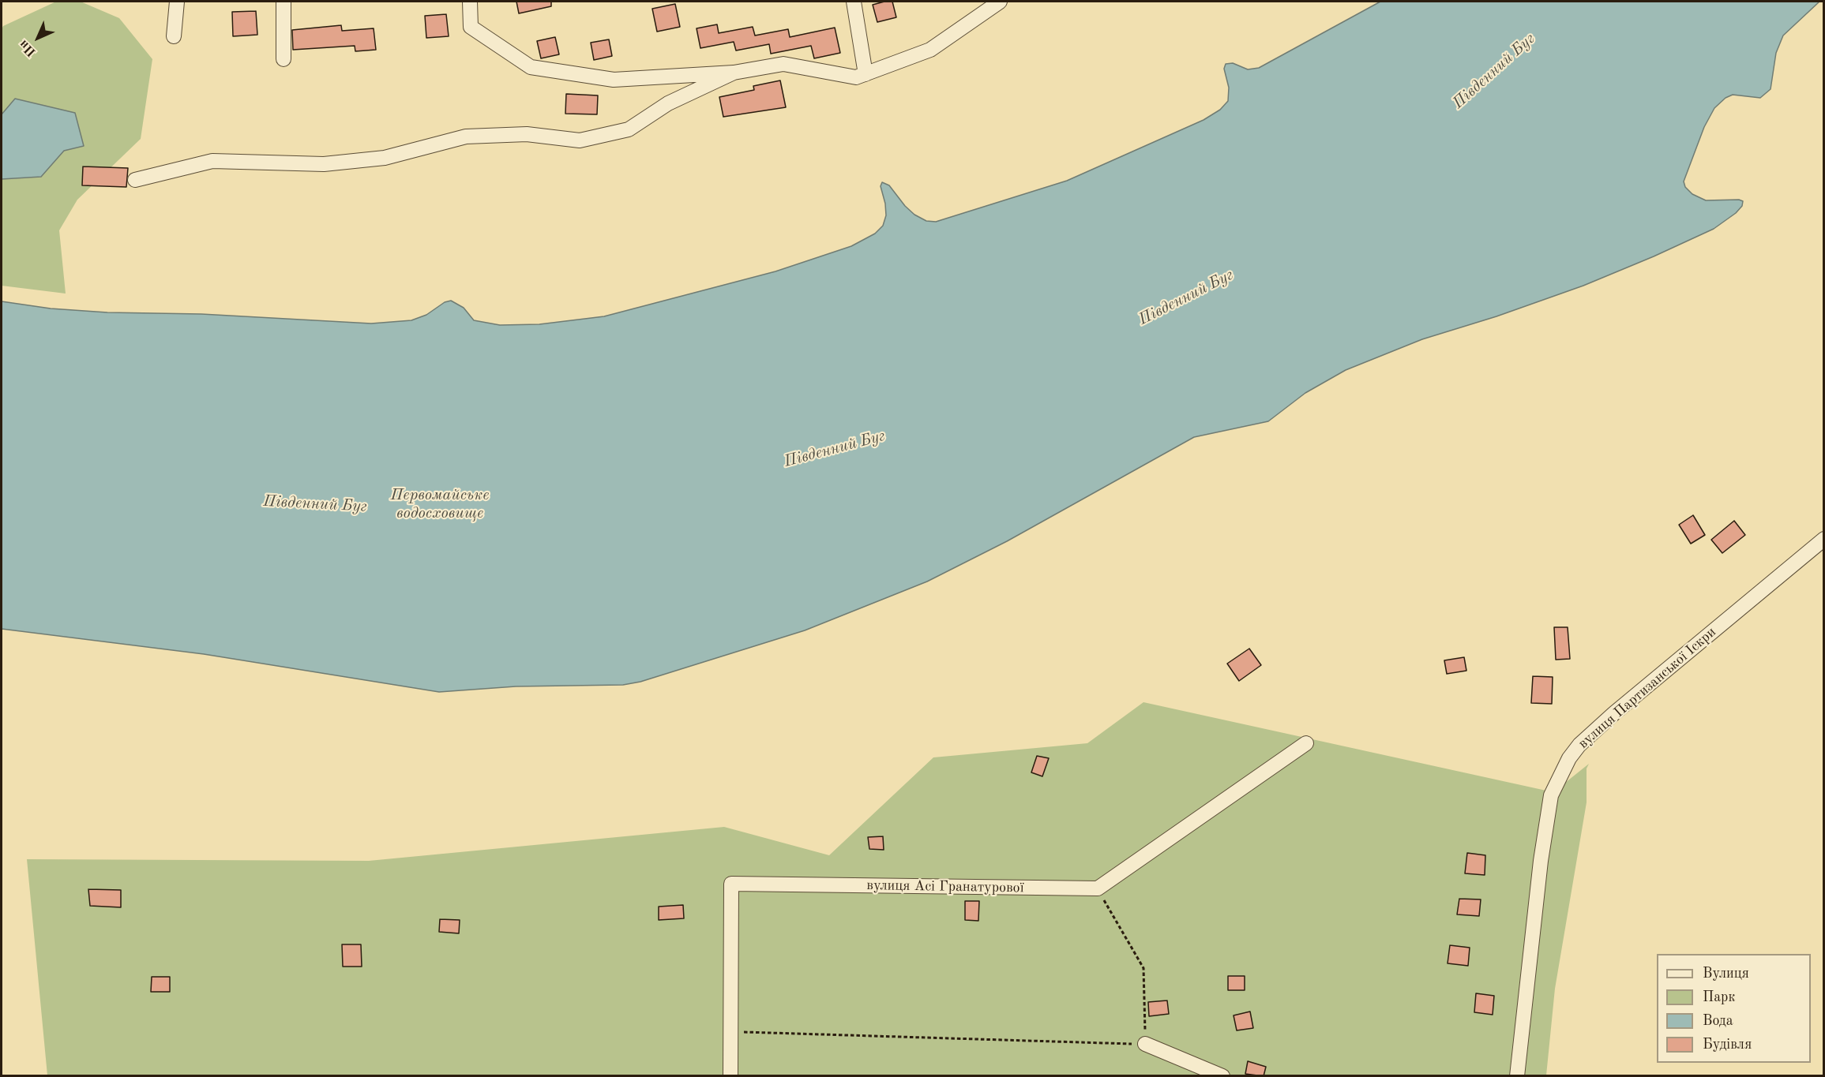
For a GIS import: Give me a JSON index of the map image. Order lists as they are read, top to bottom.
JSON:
{
  "streets": {
    "street": ["вулиця Партизанської Іскри", "вулиця Асі Гранатурової"]
  },
  "water": ["Південний Буг", "Первомайське водосховище"],
  "legend": [
    "Вулиця",
    "Парк",
    "Вода",
    "Будівля"
  ],
  "north": "bottom left"
}
